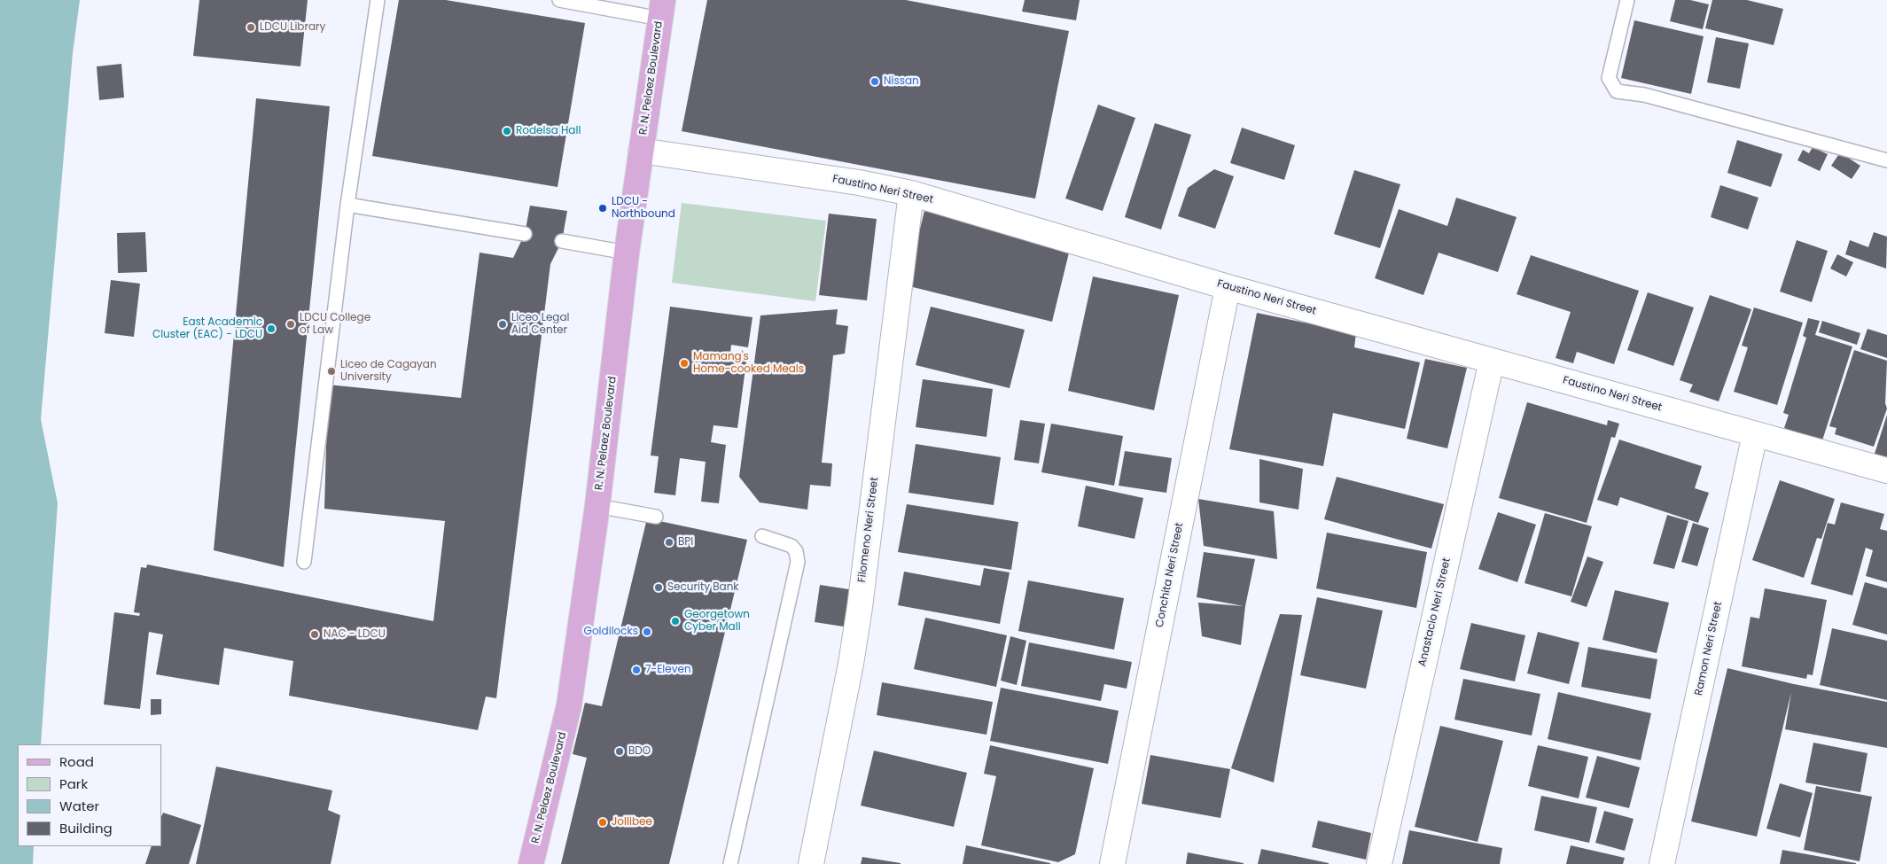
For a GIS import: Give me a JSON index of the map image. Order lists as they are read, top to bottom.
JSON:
{
  "streets": {
    "main road": ["R. N. Pelaez Boulevard"],
    "street": [
      "Faustino Neri Street",
      "Filomeno Neri Street",
      "Conchita Neri Street",
      "Anastacio Neri Street",
      "Ramon Neri Street"
    ]
  },
  "crossings": [
    ["R. N. Pelaez Boulevard", "Faustino Neri Street"],
    ["Faustino Neri Street", "Filomeno Neri Street"],
    ["Faustino Neri Street", "Conchita Neri Street"],
    ["Faustino Neri Street", "Anastacio Neri Street"],
    ["Faustino Neri Street", "Ramon Neri Street"]
  ],
  "places": [
    "LDCU Library",
    "Nissan",
    "Rodelsa Hall",
    "LDCU - Northbound",
    "LDCU College of Law",
    "Liceo Legal Aid Center",
    "East Academic Cluster (EAC) - LDCU",
    "Mamang's Home-cooked Meals",
    "Liceo de Cagayan University",
    "BPI",
    "Security Bank",
    "Georgetown Cyber Mall",
    "Goldilocks",
    "NAC - LDCU",
    "7-Eleven",
    "BDO",
    "Jollibee"
  ],
  "legend": [
    "Road",
    "Park",
    "Water",
    "Building"
  ]
}
